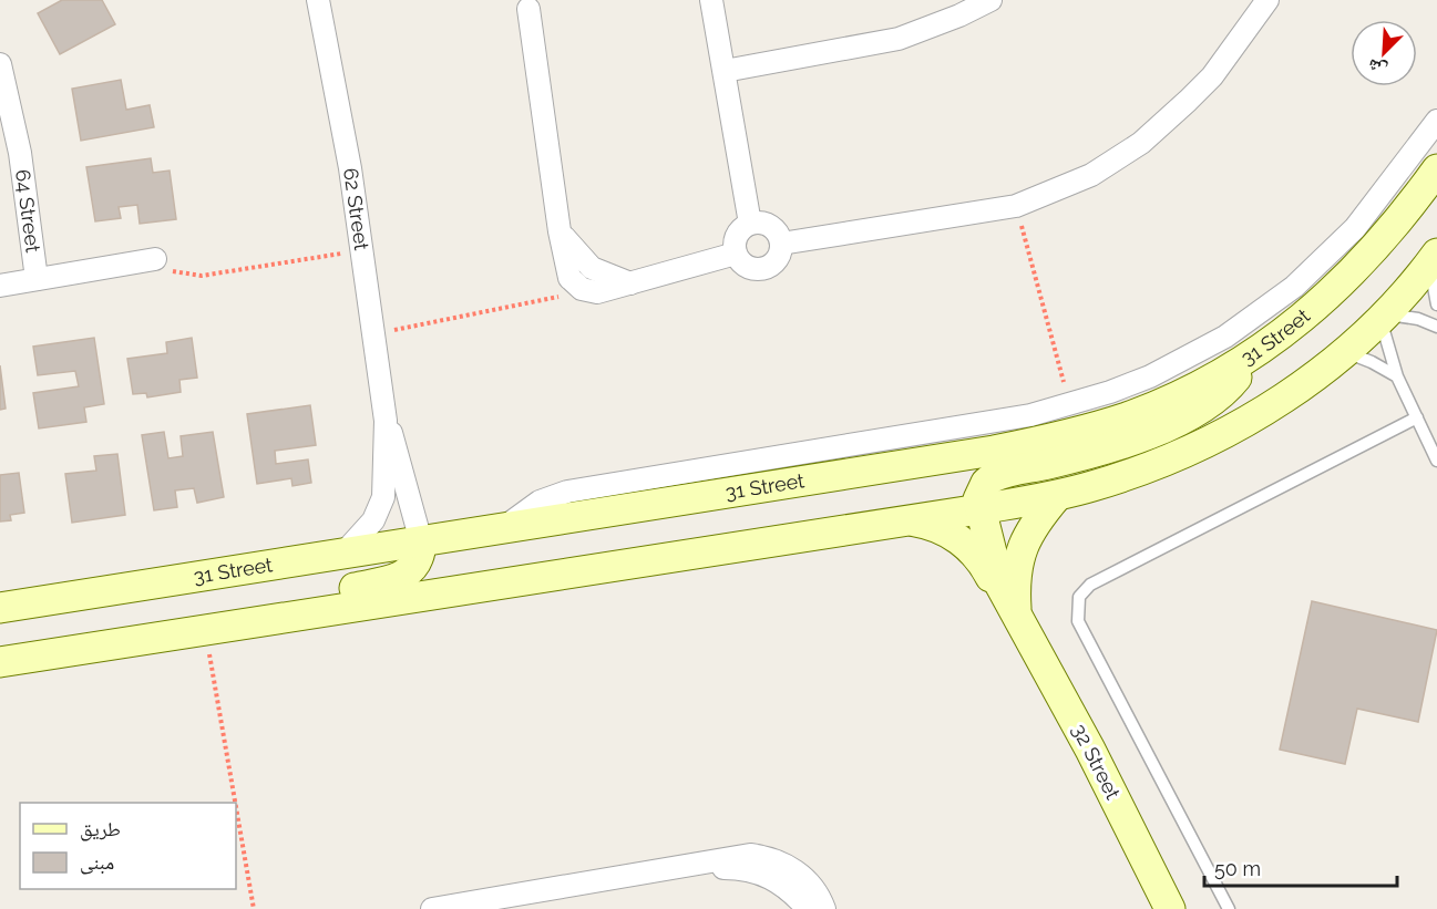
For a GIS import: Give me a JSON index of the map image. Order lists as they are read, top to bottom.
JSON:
{
  "streets": {
    "street": [
      "62 Street",
      "64 Street",
      "31 Street",
      "32 Street"
    ]
  },
  "crossings": [
    ["62 Street", "31 Street"]
  ],
  "legend": ["طريق", "مبنى"],
  "scale_bar": "50 m",
  "north": "bottom left"
}
